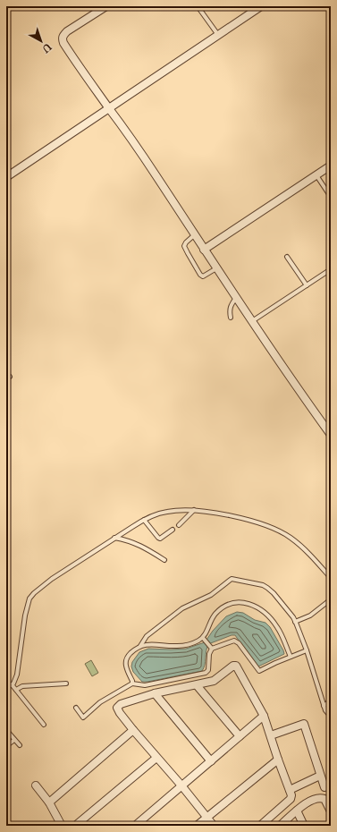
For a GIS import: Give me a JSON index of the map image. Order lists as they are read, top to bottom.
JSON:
{
  "north": "bottom right"
}
